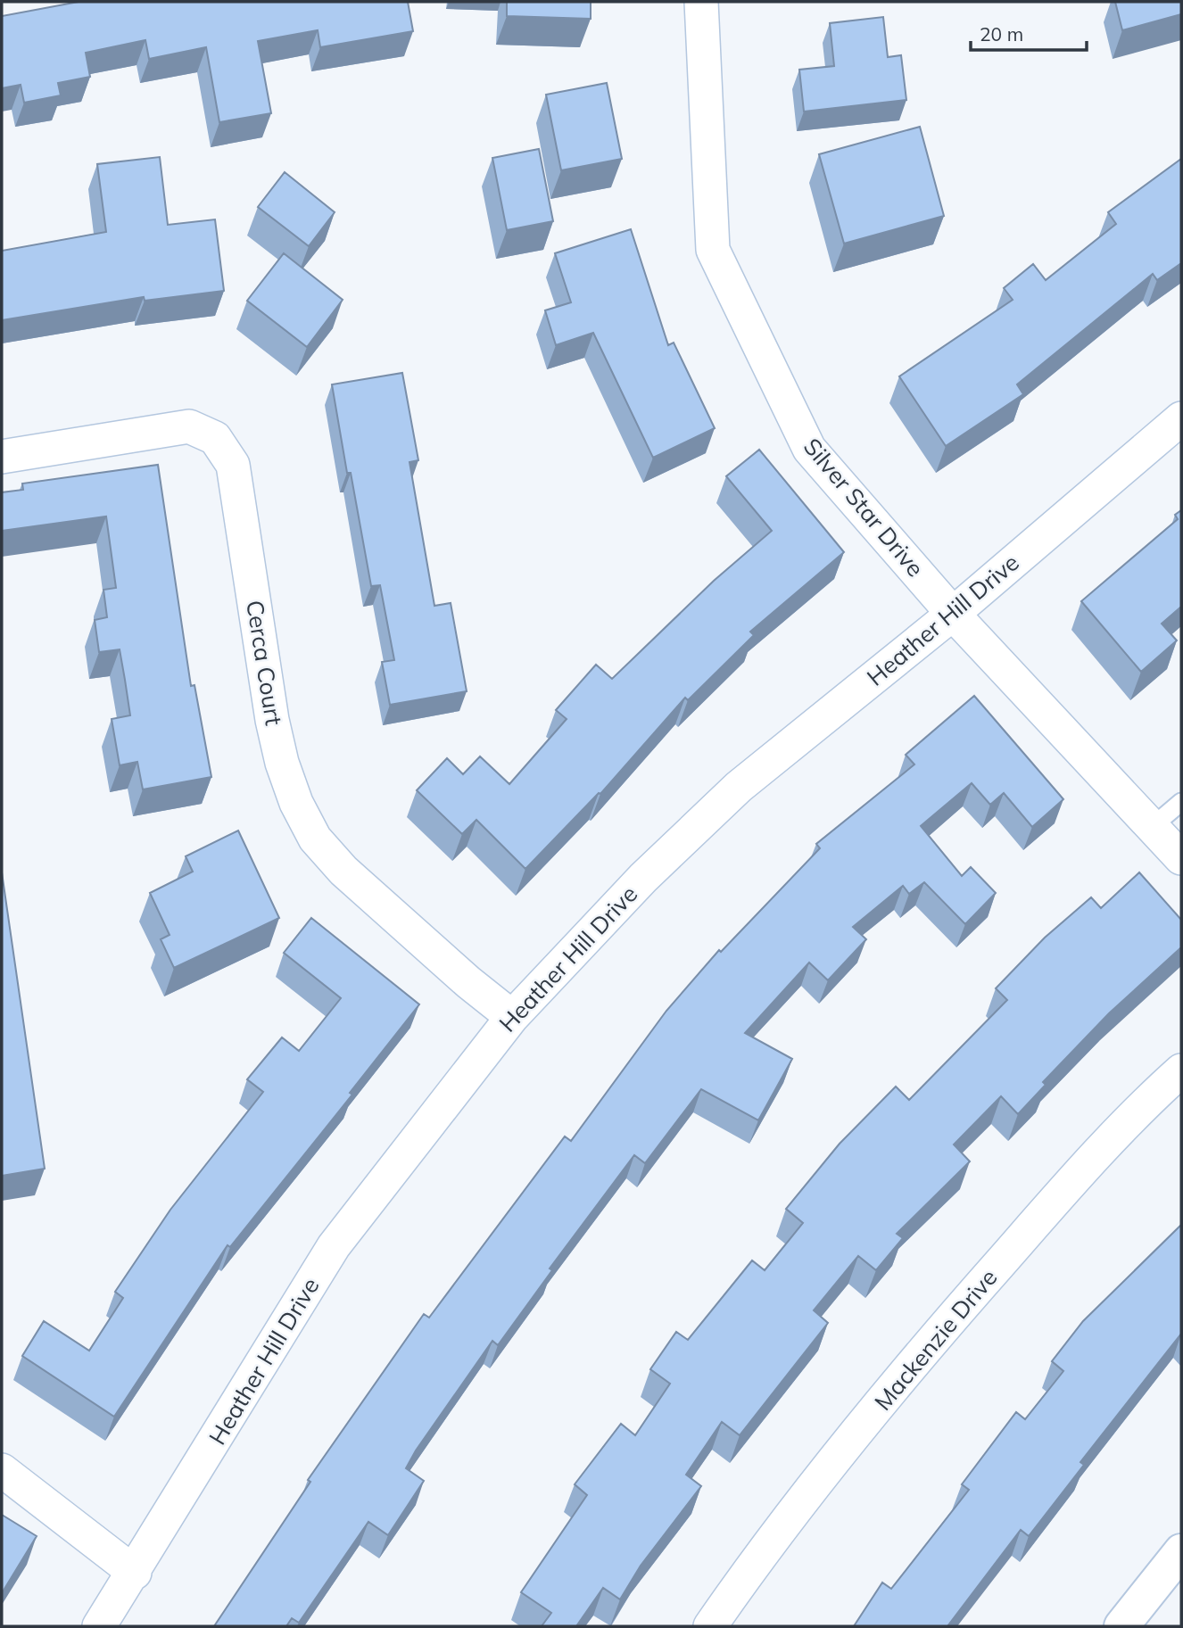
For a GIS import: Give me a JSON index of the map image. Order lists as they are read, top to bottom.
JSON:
{
  "streets": {
    "street": [
      "Silver Star Drive",
      "Heather Hill Drive",
      "Cerca Court",
      "Mackenzie Drive"
    ]
  },
  "crossings": [
    ["Silver Star Drive", "Heather Hill Drive"],
    ["Heather Hill Drive", "Cerca Court"]
  ],
  "scale_bar": "20 m"
}
